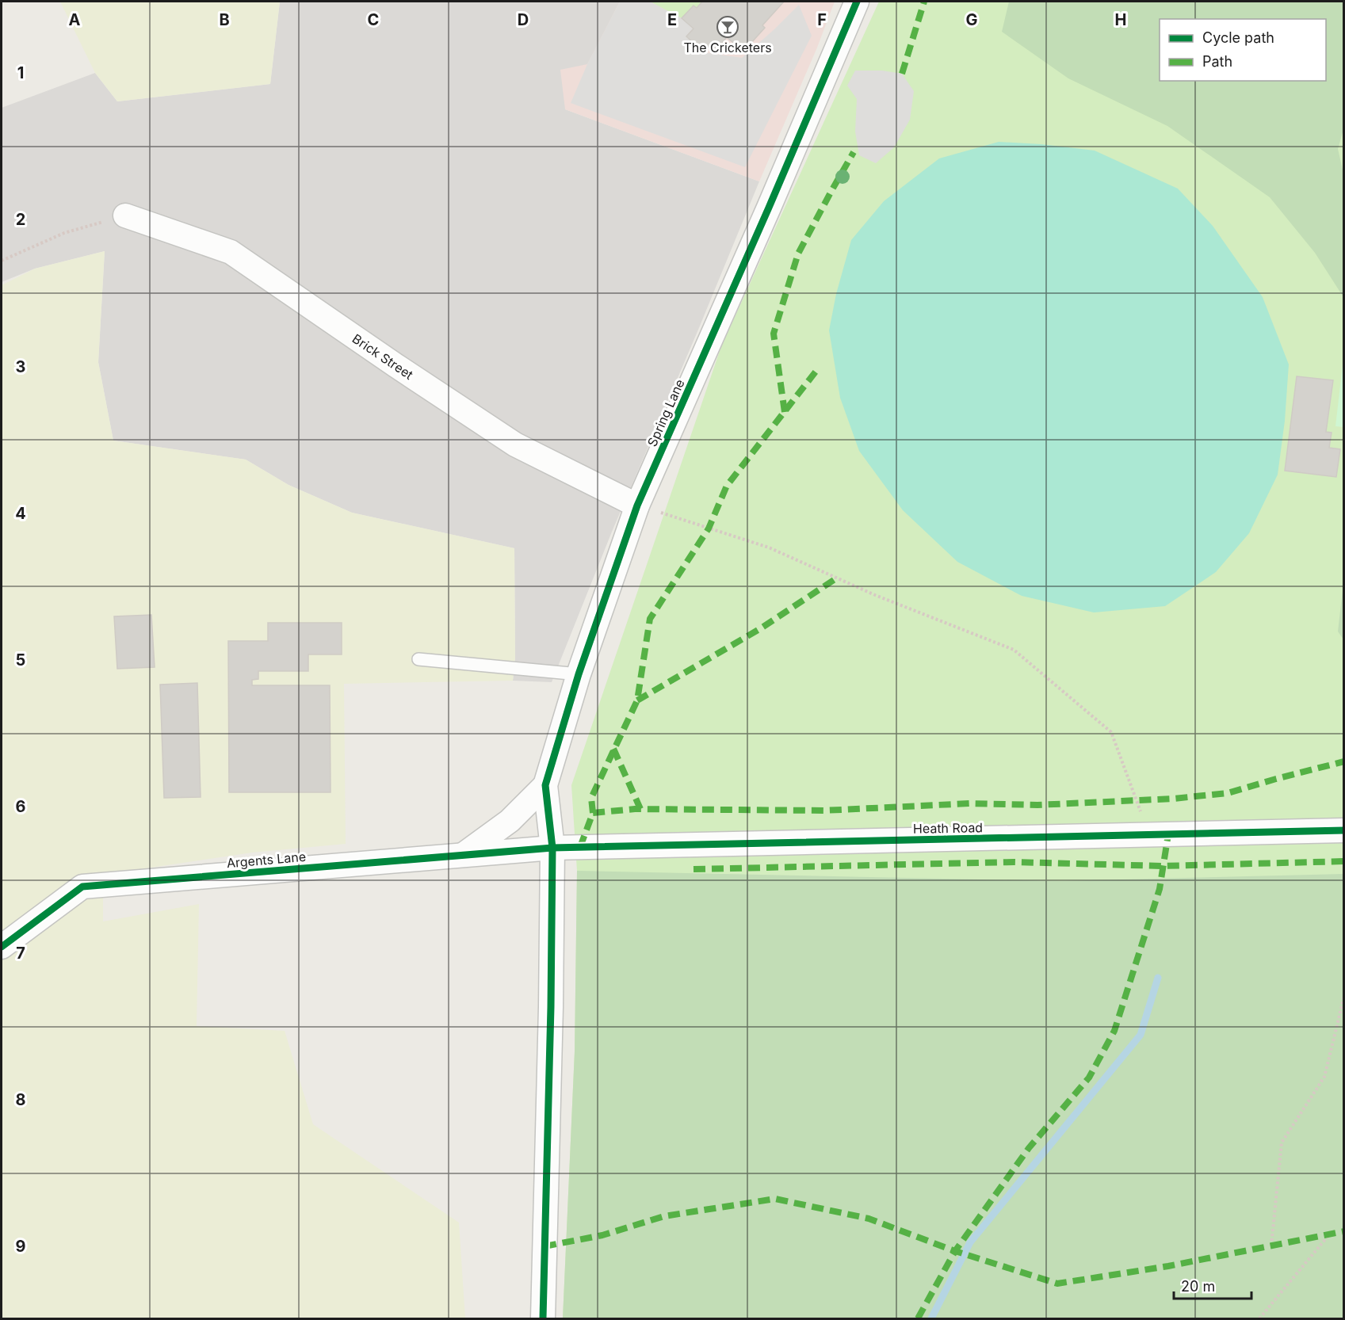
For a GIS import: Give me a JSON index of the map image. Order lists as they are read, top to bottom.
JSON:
{
  "streets": {
    "street": [
      "Brick Street",
      "Spring Lane",
      "Heath Road",
      "Argents Lane"
    ]
  },
  "crossings": [
    ["Brick Street", "Spring Lane"],
    ["Spring Lane", "Heath Road"],
    ["Spring Lane", "Argents Lane"],
    ["Heath Road", "Argents Lane"]
  ],
  "places": {
    "bar": ["The Cricketers"]
  },
  "legend": ["Cycle path", "Path"],
  "scale_bar": "20 m",
  "grid": {
    "columns": [
      "A",
      "B",
      "C",
      "D",
      "E",
      "F",
      "G",
      "H"
    ],
    "rows": [
      "1",
      "2",
      "3",
      "4",
      "5",
      "6",
      "7",
      "8",
      "9"
    ]
  }
}
